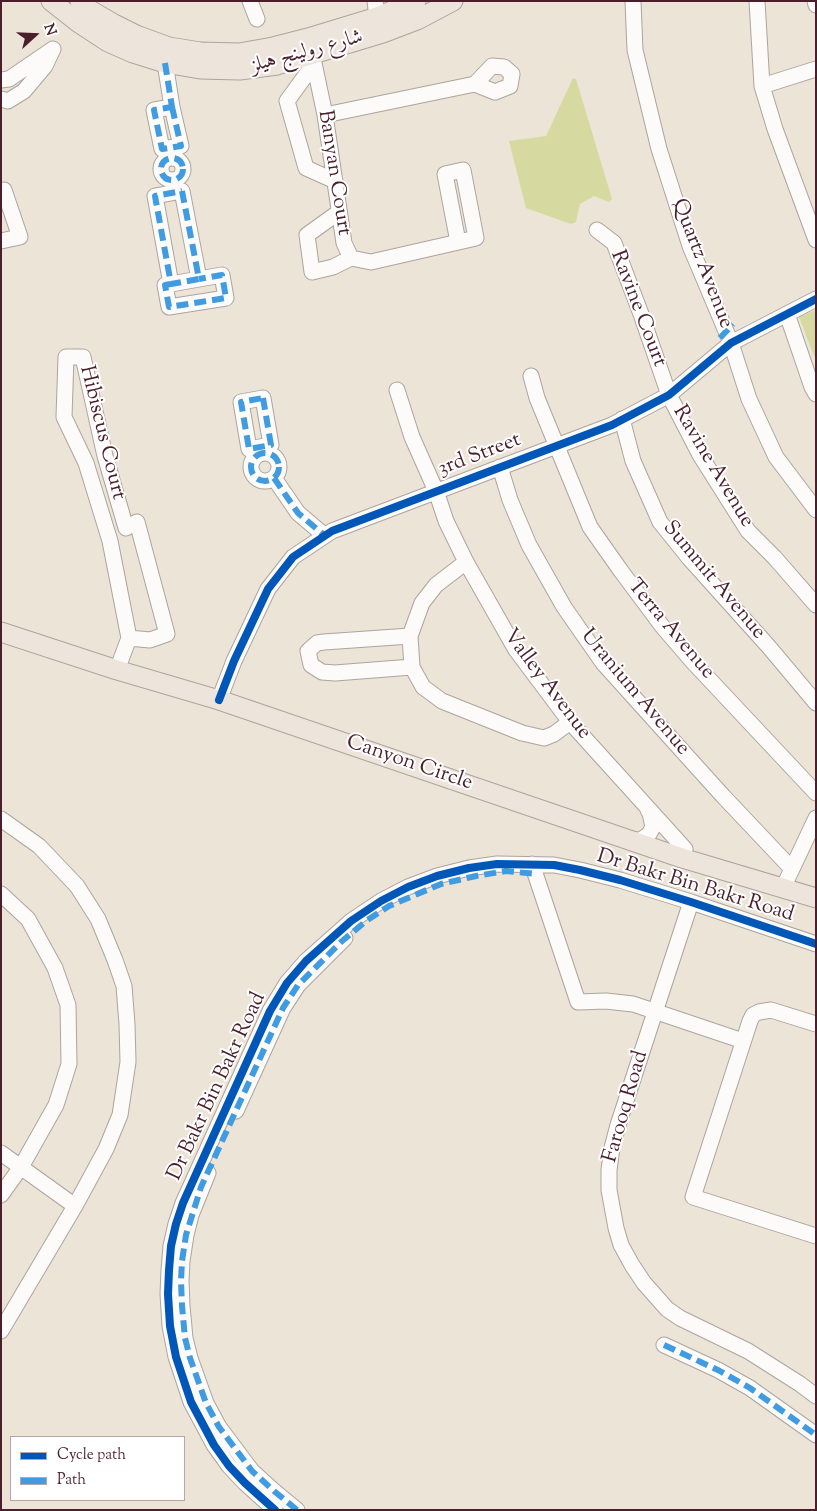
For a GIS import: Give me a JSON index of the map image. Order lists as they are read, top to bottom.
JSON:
{
  "streets": {
    "main road": ["شارع رولينج هيلز", "Canyon Circle"],
    "street": [
      "Banyan Court",
      "Quartz Avenue",
      "Ravine Court",
      "Hibiscus Court",
      "3rd Street",
      "Ravine Avenue",
      "Summit Avenue",
      "Terra Avenue",
      "Valley Avenue",
      "Uranium Avenue",
      "Dr Bakr Bin Bakr Road",
      "Farooq Road"
    ]
  },
  "crossings": [
    ["شارع رولينج هيلز", "Banyan Court"],
    ["Quartz Avenue", "3rd Street"],
    ["Ravine Court", "3rd Street"],
    ["Ravine Court", "Ravine Avenue"],
    ["3rd Street", "Ravine Avenue"],
    ["3rd Street", "Summit Avenue"],
    ["3rd Street", "Terra Avenue"],
    ["3rd Street", "Valley Avenue"],
    ["3rd Street", "Uranium Avenue"],
    ["3rd Street", "Canyon Circle"],
    ["Valley Avenue", "Canyon Circle"],
    ["Dr Bakr Bin Bakr Road", "Farooq Road"]
  ],
  "legend": ["Cycle path", "Path"],
  "north": "right"
}
